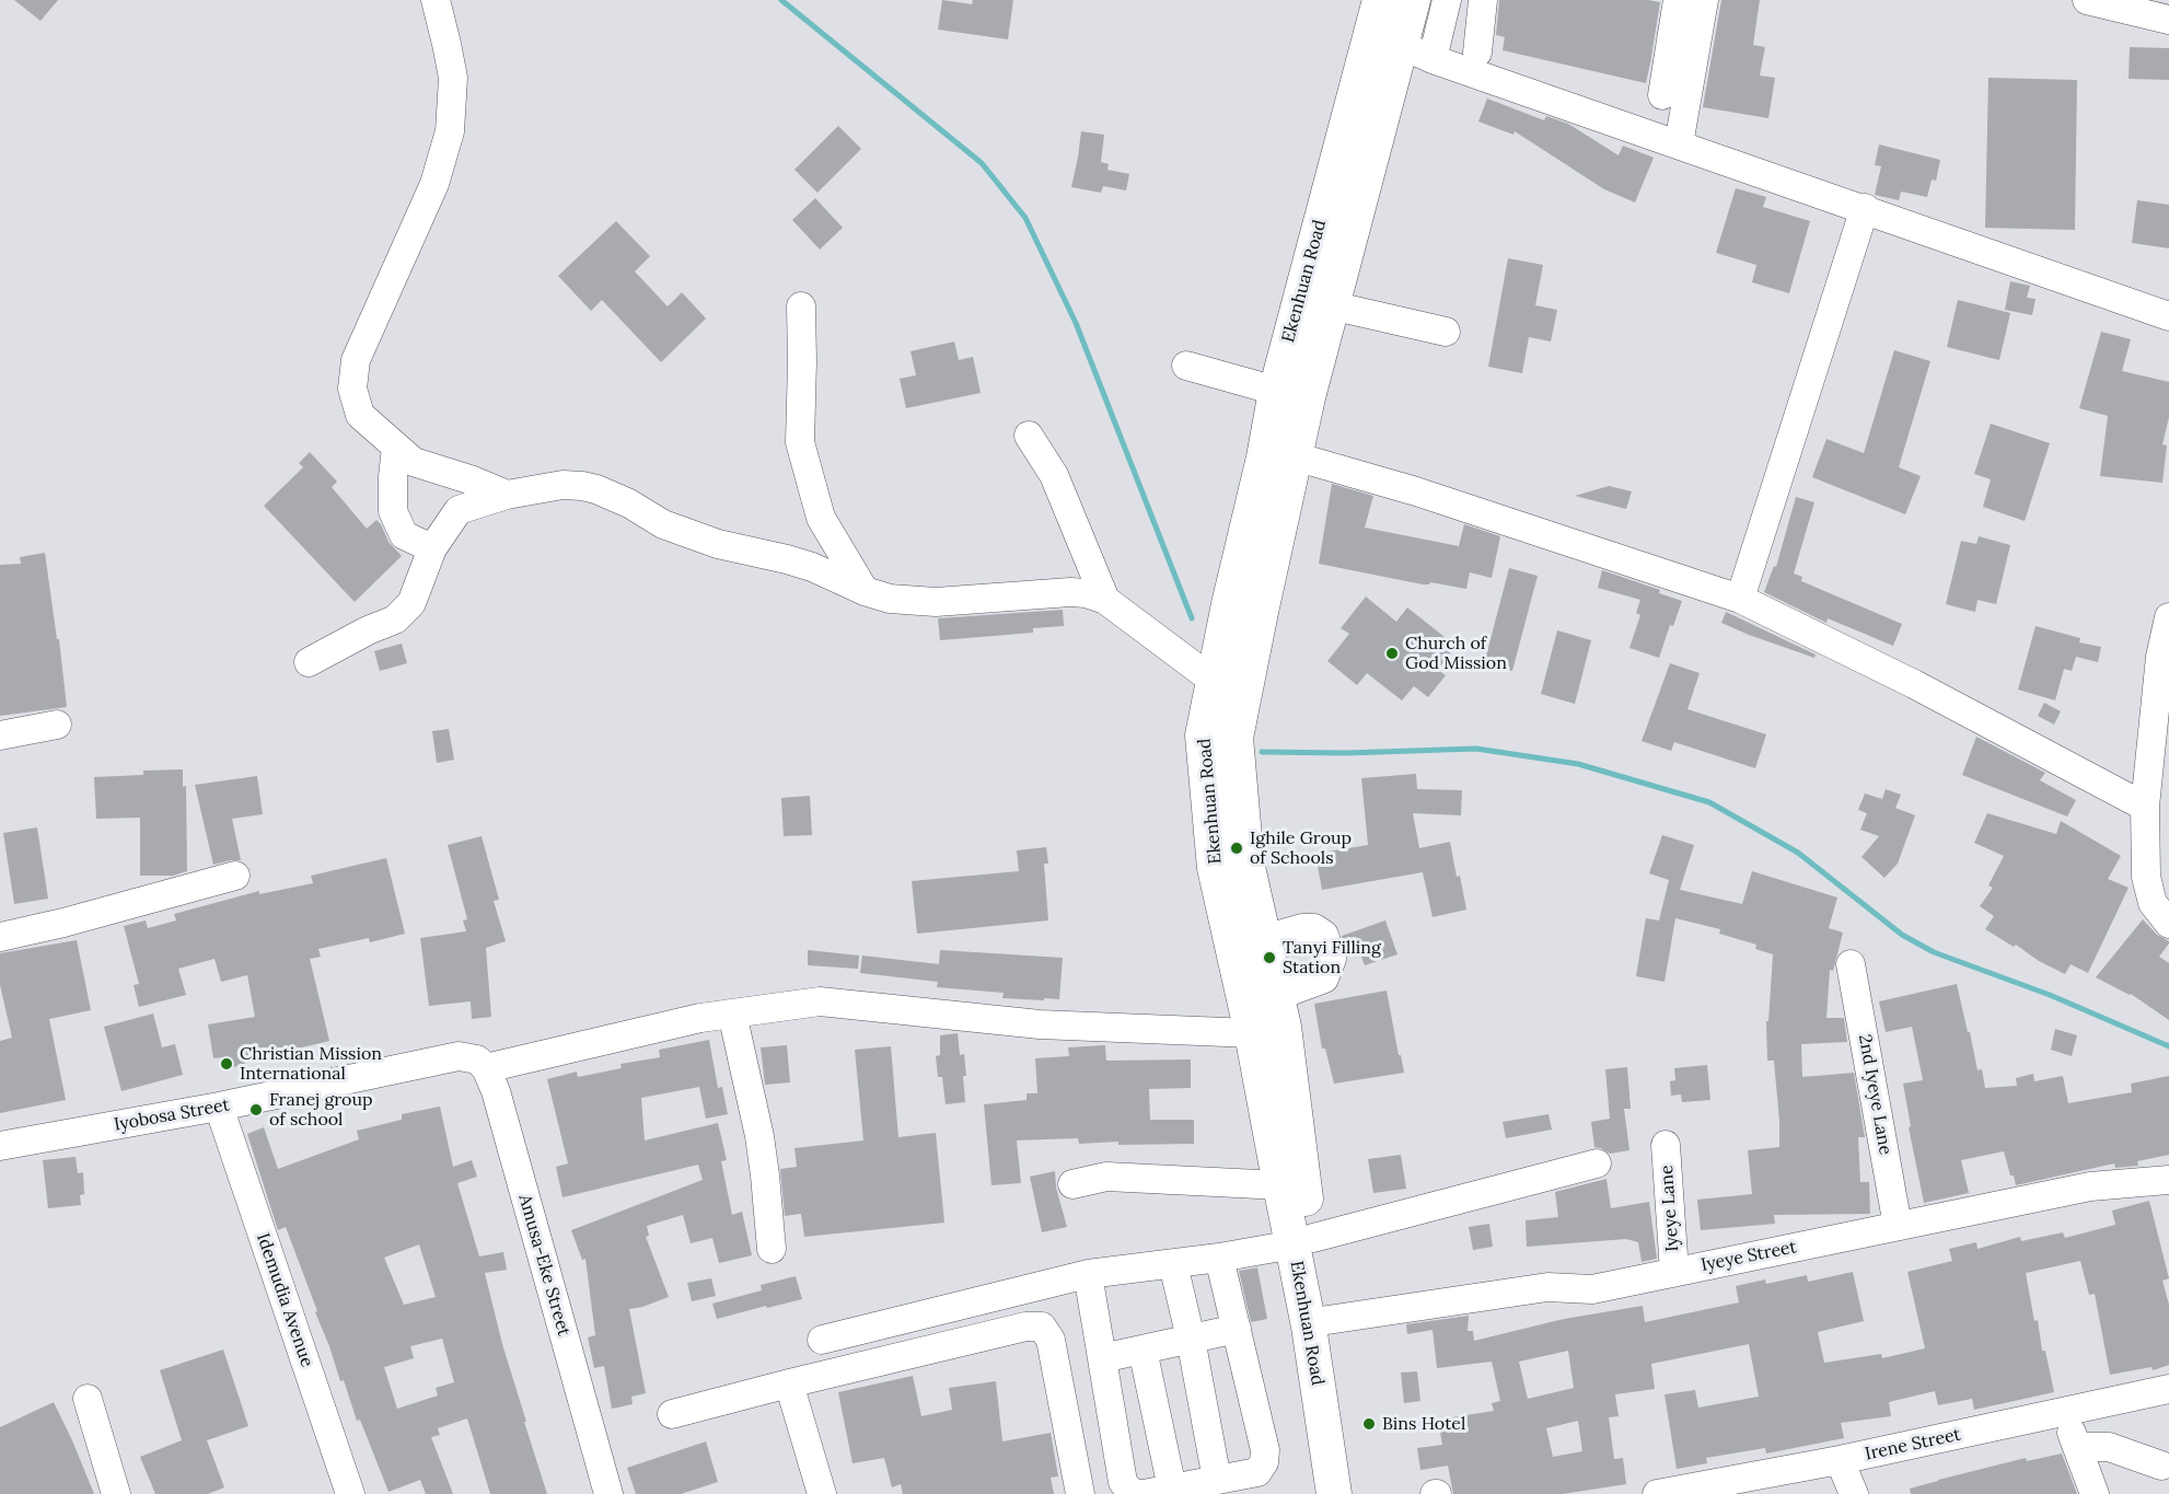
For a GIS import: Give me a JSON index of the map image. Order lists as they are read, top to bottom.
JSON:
{
  "streets": {
    "main road": ["Ekenhuan Road"],
    "street": [
      "2nd Iyeye Lane",
      "Iyobosa Street",
      "Iyeye Lane",
      "Iyeye Street",
      "Amusa-Eke Street",
      "Idemudia Avenue",
      "Irene Street"
    ]
  },
  "crossings": [
    ["Ekenhuan Road", "Iyeye Street"],
    ["2nd Iyeye Lane", "Iyeye Street"],
    ["Iyobosa Street", "Amusa-Eke Street"],
    ["Iyobosa Street", "Idemudia Avenue"],
    ["Iyeye Lane", "Iyeye Street"]
  ],
  "places": [
    "Church of God Mission",
    "Ighile Group of Schools",
    "Tanyi Filling Station",
    "Christian Mission International",
    "Franej group of school",
    "Bins Hotel"
  ]
}
